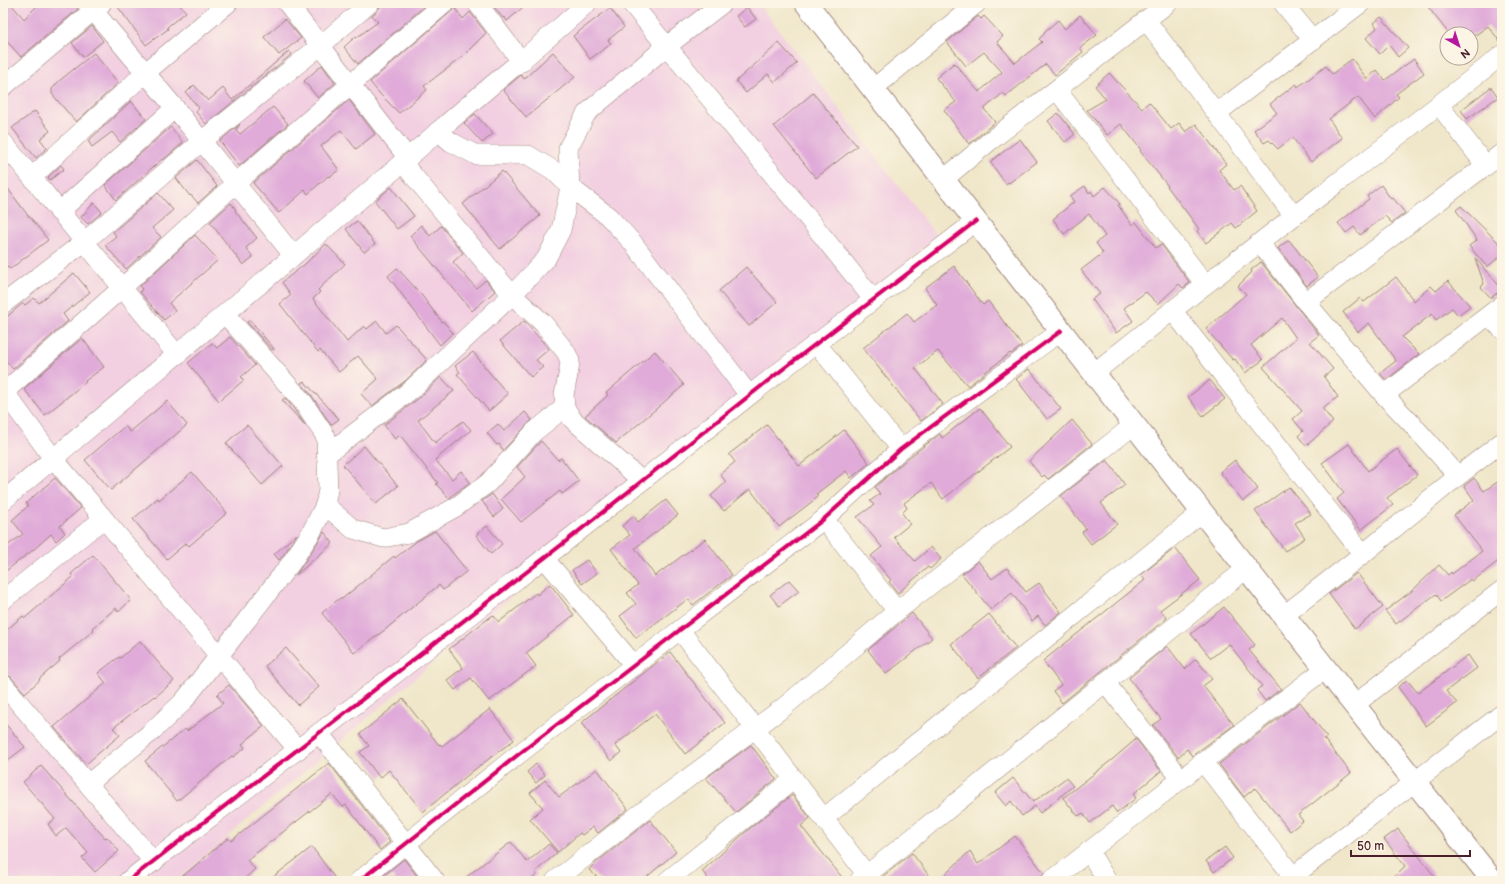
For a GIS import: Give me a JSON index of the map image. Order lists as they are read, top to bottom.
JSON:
{
  "scale_bar": "50 m",
  "north": "bottom right"
}
